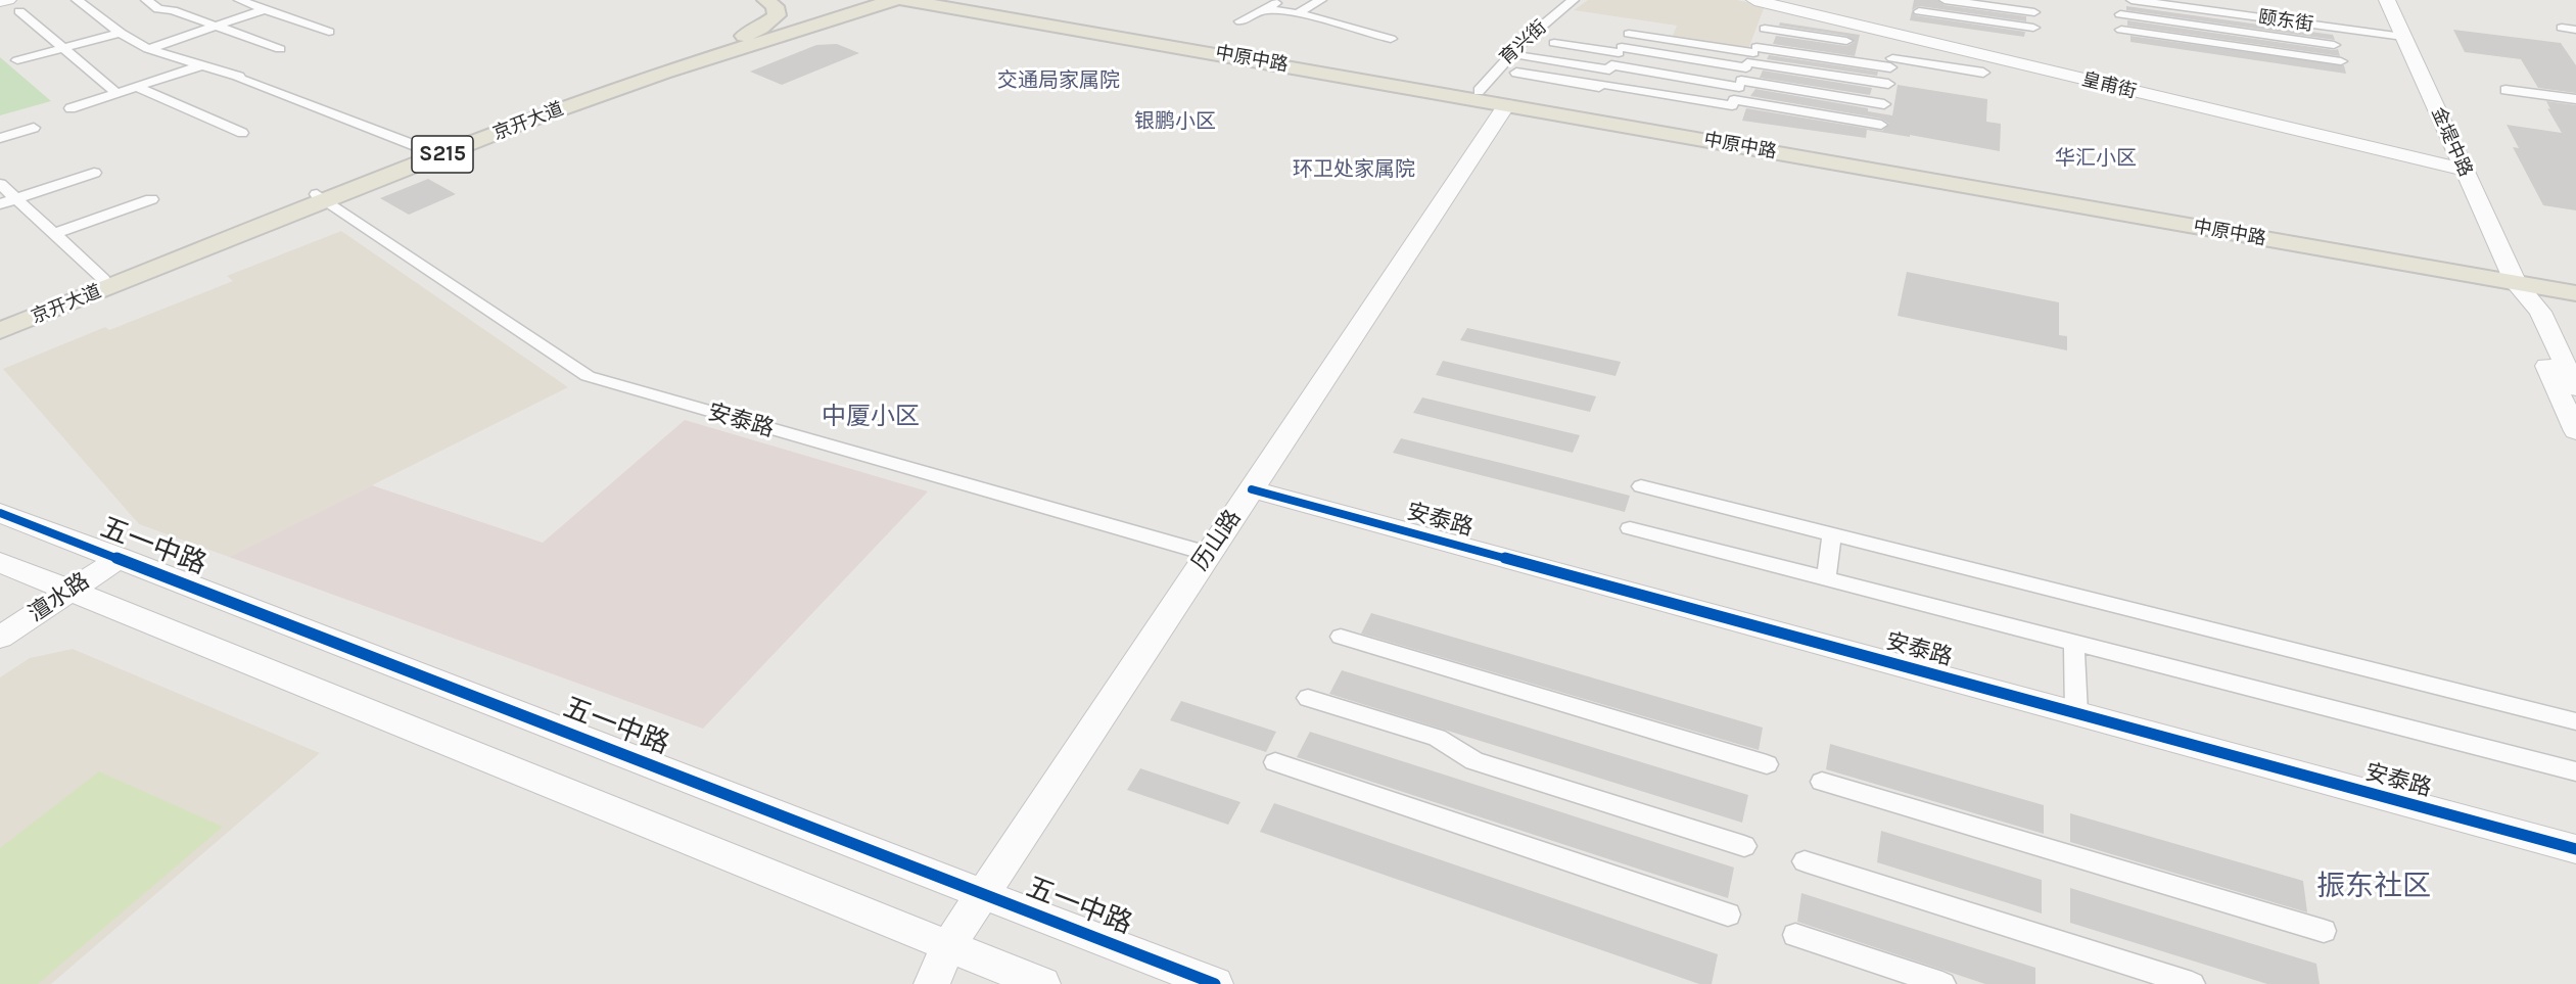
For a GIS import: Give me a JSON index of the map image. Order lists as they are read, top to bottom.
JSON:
{
  "streets": {
    "main road": ["中原中路", "京开大道", "S215"],
    "street": [
      "颐东街",
      "育兴街",
      "皇甫街",
      "金堤中路",
      "安泰路",
      "历山路",
      "五一中路",
      "澶水路"
    ]
  },
  "crossings": [
    ["颐东街", "金堤中路"],
    ["育兴街", "中原中路"],
    ["中原中路", "京开大道"],
    ["中原中路", "金堤中路"],
    ["中原中路", "历山路"],
    ["皇甫街", "金堤中路"],
    ["京开大道", "安泰路"],
    ["安泰路", "历山路"],
    ["历山路", "五一中路"],
    ["五一中路", "澶水路"]
  ],
  "districts": [
    "交通局家属院",
    "银鹏小区",
    "华汇小区",
    "环卫处家属院",
    "中厦小区",
    "振东社区"
  ]
}
